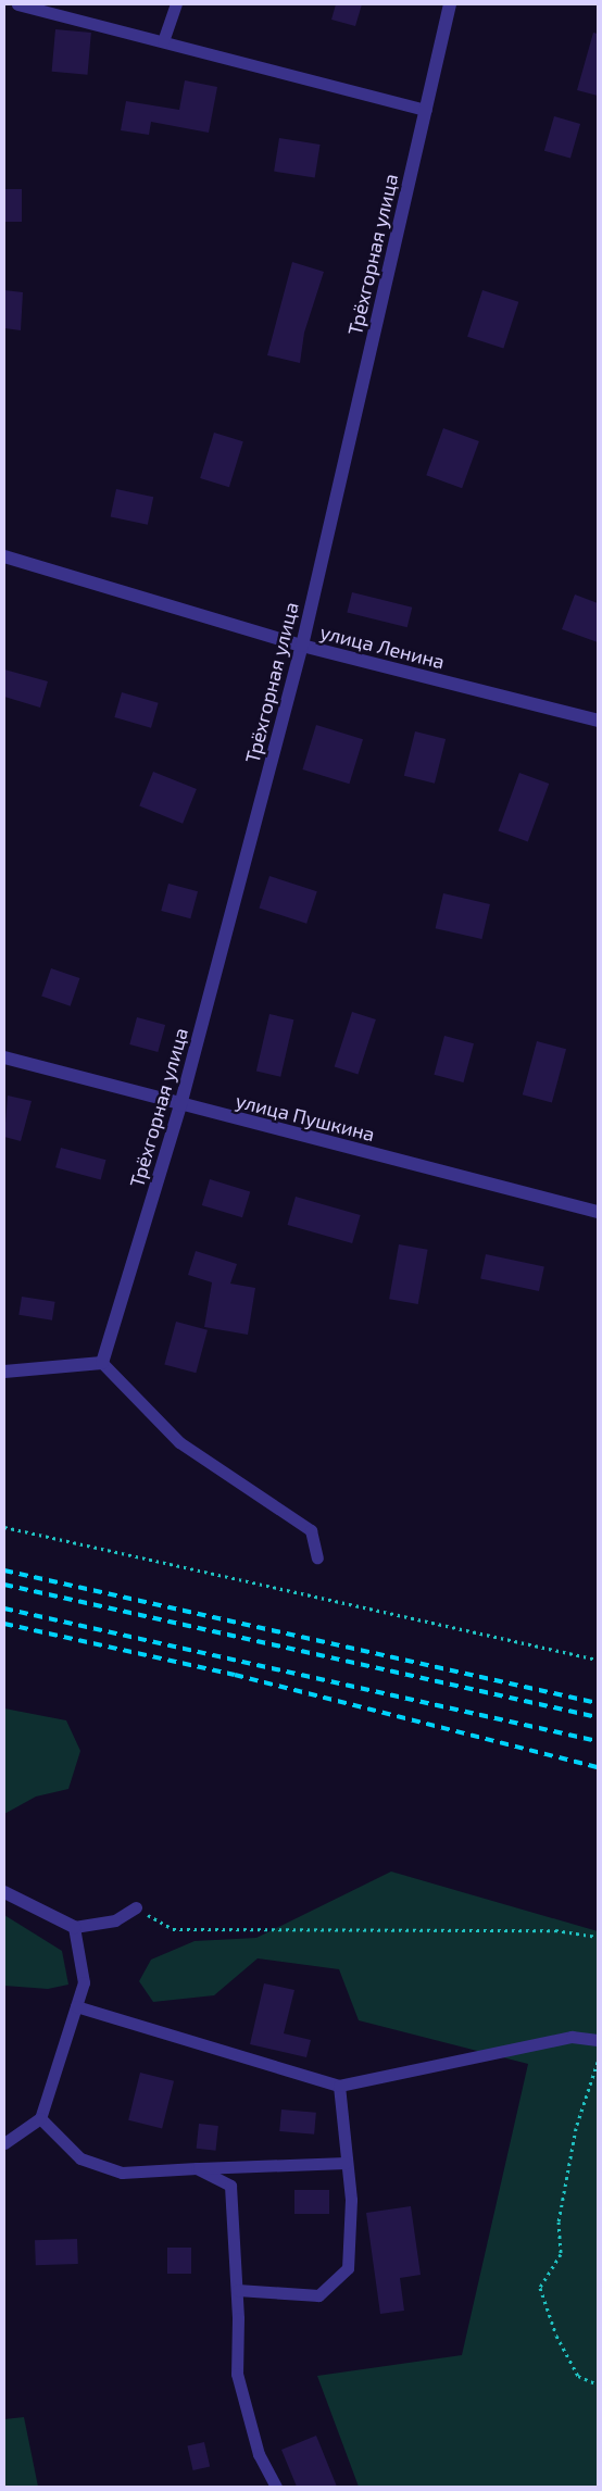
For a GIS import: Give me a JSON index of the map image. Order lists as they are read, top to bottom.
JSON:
{
  "streets": {
    "street": ["Трёхгорная улица", "улица Ленина", "улица Пушкина"]
  },
  "crossings": [
    ["Трёхгорная улица", "улица Ленина"],
    ["Трёхгорная улица", "улица Пушкина"]
  ]
}
